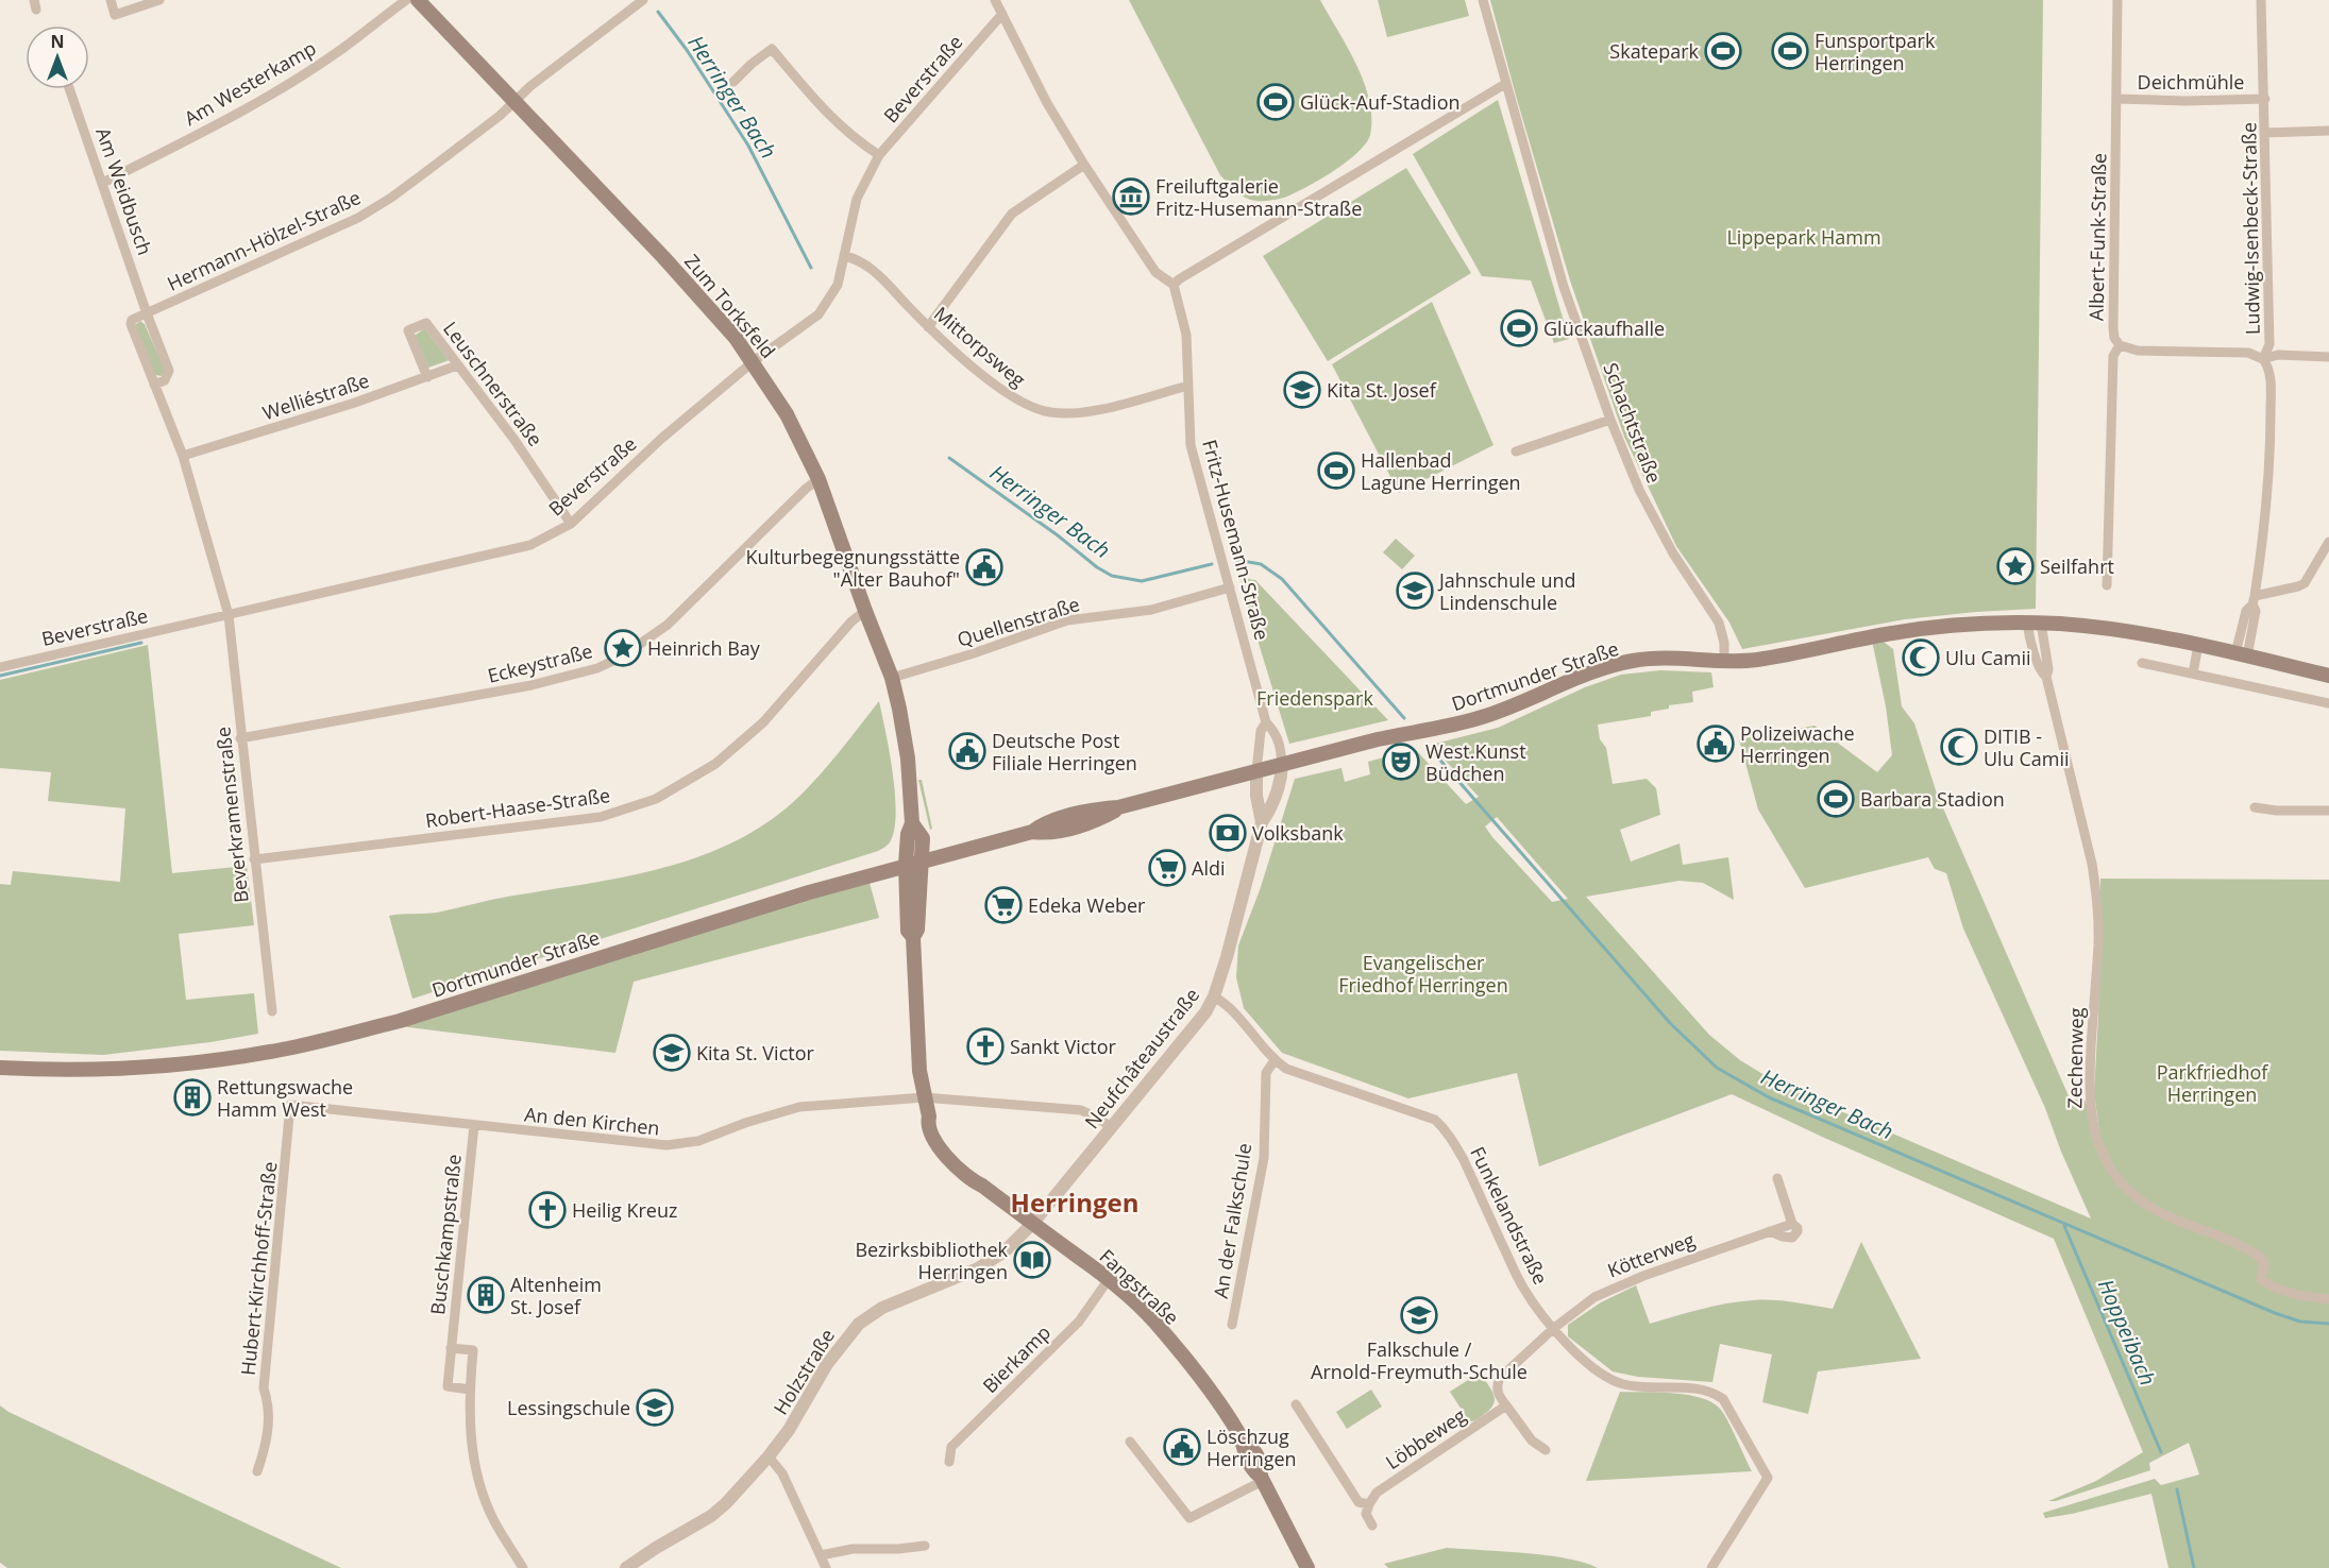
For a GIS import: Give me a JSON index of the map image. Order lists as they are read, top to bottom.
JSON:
{
  "streets": {
    "main road": ["Zum Torksfeld", "Dortmunder Straße", "Fangstraße"],
    "street": [
      "Beverstraße",
      "Deichmühle",
      "Am Westerkamp",
      "Am Weidbusch",
      "Ludwig-Isenbeck-Straße",
      "Albert-Funk-Straße",
      "Hermann-Hölzel-Straße",
      "Mittorpsweg",
      "Leuschnerstraße",
      "Welliéstraße",
      "Schachtstraße",
      "Fritz-Husemann-Straße",
      "Quellenstraße",
      "Eckeystraße",
      "Robert-Haase-Straße",
      "Beverkramenstraße",
      "Neufchâteaustraße",
      "Zechenweg",
      "An den Kirchen",
      "Funkelandstraße",
      "An der Falkschule",
      "Buschkampstraße",
      "Kötterweg",
      "Hubert-Kirchhoff-Straße",
      "Bierkamp",
      "Holzstraße",
      "Löbbeweg"
    ]
  },
  "crossings": [
    ["Beverstraße", "Zum Torksfeld"],
    ["Beverstraße", "Mittorpsweg"],
    ["Beverstraße", "Leuschnerstraße"],
    ["Beverstraße", "Beverkramenstraße"],
    ["Deichmühle", "Ludwig-Isenbeck-Straße"],
    ["Deichmühle", "Albert-Funk-Straße"],
    ["Am Westerkamp", "Am Weidbusch"],
    ["Am Weidbusch", "Hermann-Hölzel-Straße"],
    ["Ludwig-Isenbeck-Straße", "Dortmunder Straße"],
    ["Hermann-Hölzel-Straße", "Zum Torksfeld"],
    ["Zum Torksfeld", "Quellenstraße"],
    ["Zum Torksfeld", "Eckeystraße"],
    ["Zum Torksfeld", "Dortmunder Straße"],
    ["Zum Torksfeld", "Robert-Haase-Straße"],
    ["Zum Torksfeld", "Fangstraße"],
    ["Mittorpsweg", "Fritz-Husemann-Straße"],
    ["Leuschnerstraße", "Welliéstraße"],
    ["Schachtstraße", "Dortmunder Straße"],
    ["Fritz-Husemann-Straße", "Quellenstraße"],
    ["Fritz-Husemann-Straße", "Dortmunder Straße"],
    ["Fritz-Husemann-Straße", "Neufchâteaustraße"],
    ["Eckeystraße", "Beverkramenstraße"],
    ["Dortmunder Straße", "Neufchâteaustraße"],
    ["Dortmunder Straße", "Zechenweg"],
    ["Dortmunder Straße", "Fangstraße"],
    ["Robert-Haase-Straße", "Beverkramenstraße"],
    ["Neufchâteaustraße", "An den Kirchen"],
    ["Neufchâteaustraße", "Fangstraße"],
    ["Neufchâteaustraße", "Holzstraße"],
    ["An den Kirchen", "Buschkampstraße"],
    ["An den Kirchen", "Hubert-Kirchhoff-Straße"],
    ["An den Kirchen", "Fangstraße"],
    ["Funkelandstraße", "An der Falkschule"],
    ["Funkelandstraße", "Kötterweg"],
    ["Fangstraße", "Bierkamp"],
    ["Fangstraße", "Holzstraße"]
  ],
  "districts": ["Herringen"],
  "water": ["Herringer Bach", "Hoppeibach"],
  "parks": [
    "Lippepark Hamm",
    "Friedenspark",
    "Evangelischer Friedhof Herringen",
    "Parkfriedhof Herringen"
  ],
  "places": {
    "sports": [
      "Skatepark",
      "Funsportpark Herringen",
      "Glück-Auf-Stadion",
      "Glückaufhalle",
      "Hallenbad Lagune Herringen",
      "Barbara Stadion"
    ],
    "museum": ["Freiluftgalerie Fritz-Husemann-Straße"],
    "school or university": [
      "Kita St. Josef",
      "Jahnschule und Lindenschule",
      "Kita St. Victor",
      "Falkschule / Arnold-Freymuth-Schule",
      "Lessingschule"
    ],
    "place": ["Seilfahrt", "Heinrich Bay"],
    "public building": [
      "Kulturbegegnungsstätte \"Alter Bauhof\"",
      "Polizeiwache Herringen",
      "Deutsche Post Filiale Herringen",
      "Löschzug Herringen"
    ],
    "mosque": ["Ulu Camii", "DITIB - Ulu Camii"],
    "theatre": ["West.Kunst Büdchen"],
    "bank": ["Volksbank"],
    "supermarket": ["Aldi", "Edeka Weber"],
    "church": ["Sankt Victor", "Heilig Kreuz"],
    "building": ["Rettungswache Hamm West", "Altenheim St. Josef"],
    "library": ["Bezirksbibliothek Herringen"]
  },
  "north": "top"
}
